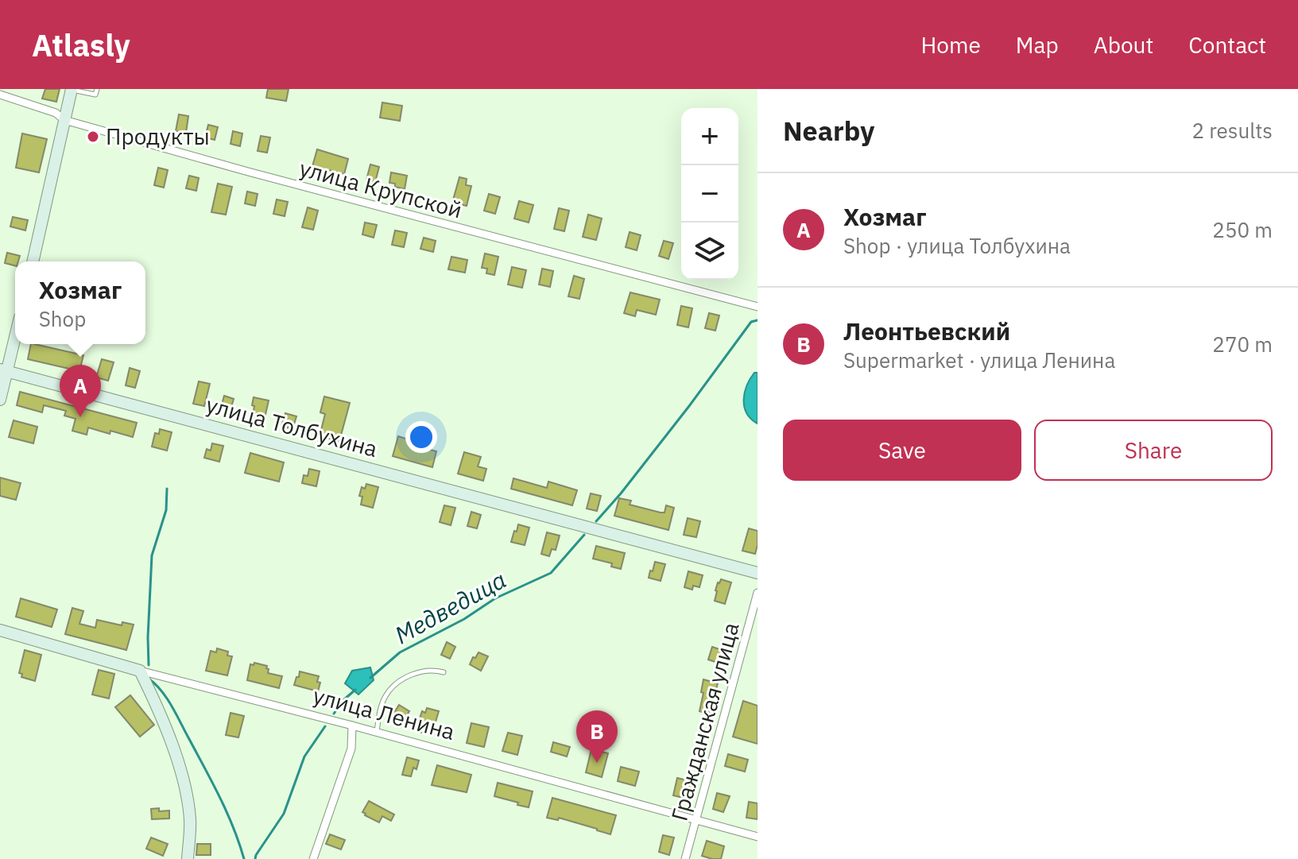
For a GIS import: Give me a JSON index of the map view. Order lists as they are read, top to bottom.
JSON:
{
  "streets": {
    "main road": ["улица Толбухина", "улица Ленина"],
    "street": ["улица Крупской", "Гражданская улица"]
  },
  "crossings": [
    ["улица Ленина", "Гражданская улица"]
  ],
  "water": ["Медведица"],
  "places": ["Продукты"],
  "page": {
    "header": "Atlasly",
    "nav": [
      "Home",
      "Map",
      "About",
      "Contact"
    ],
    "heading": ["Nearby", "2 results"],
    "map_buttons": ["+", "−"],
    "list": [
      {
        "mark": "A",
        "name": "Хозмаг",
        "note": "Shop · улица Толбухина",
        "value": "250 m"
      },
      {
        "mark": "B",
        "name": "Леонтьевский",
        "note": "Supermarket · улица Ленина",
        "value": "270 m"
      }
    ],
    "popup": ["Хозмаг", "Shop"],
    "pins": ["A", "B"],
    "buttons": ["Save", "Share"]
  }
}
